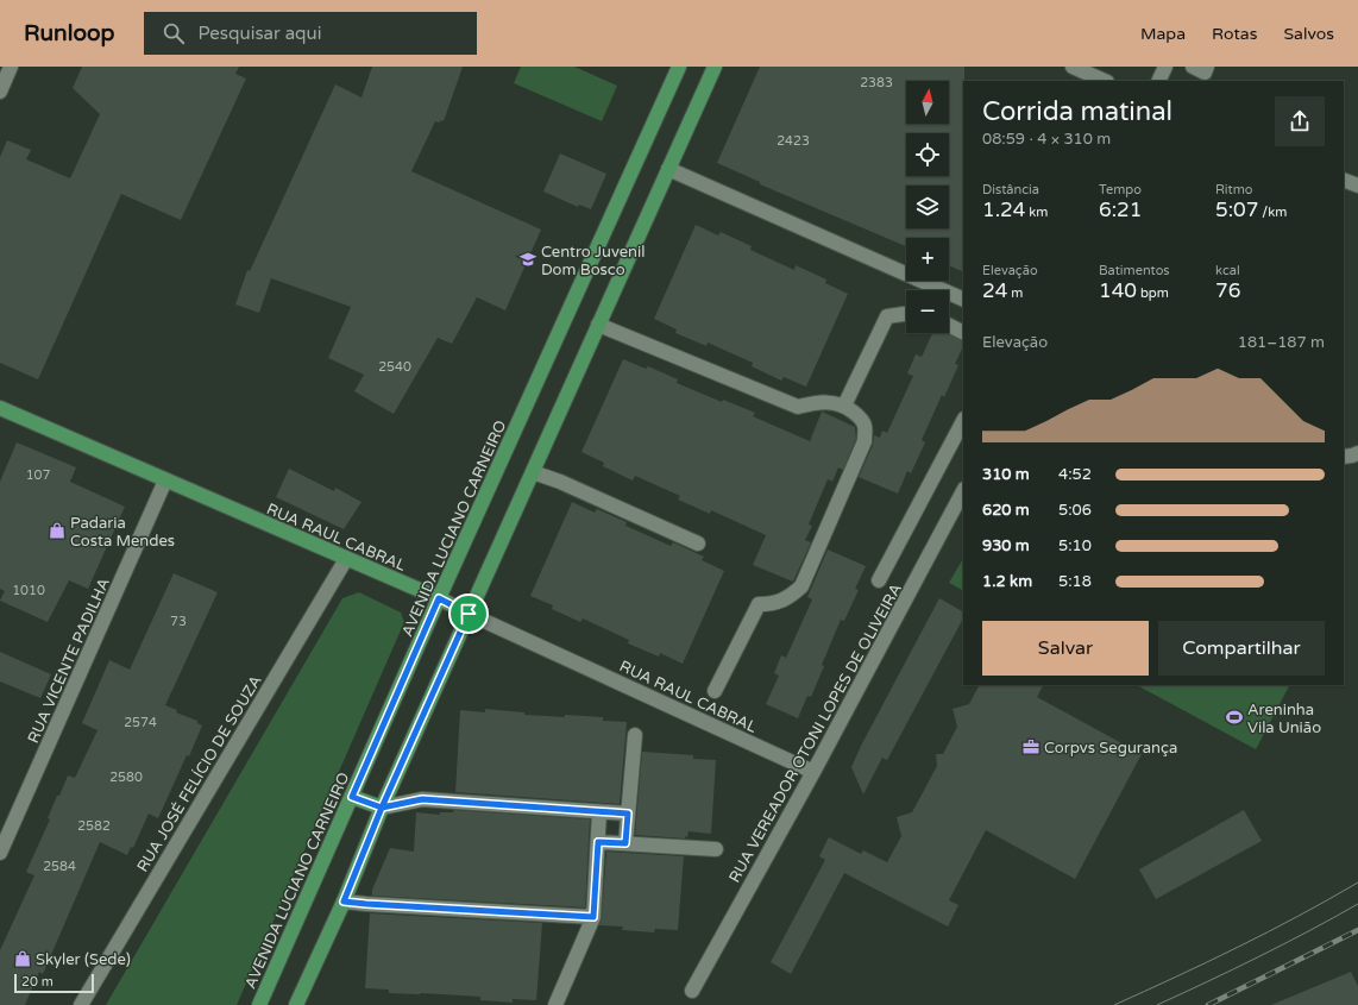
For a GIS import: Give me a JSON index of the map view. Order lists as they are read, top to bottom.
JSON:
{
  "streets": {
    "main road": ["AVENIDA LUCIANO CARNEIRO", "RUA RAUL CABRAL"],
    "street": ["RUA VICENTE PADILHA", "RUA VEREADOR OTONI LOPES DE OLIVEIRA", "RUA JOSÉ FELÍCIO DE SOUZA"]
  },
  "crossings": [
    ["AVENIDA LUCIANO CARNEIRO", "RUA RAUL CABRAL"],
    ["RUA RAUL CABRAL", "RUA VICENTE PADILHA"],
    ["RUA RAUL CABRAL", "RUA VEREADOR OTONI LOPES DE OLIVEIRA"],
    ["RUA RAUL CABRAL", "RUA JOSÉ FELÍCIO DE SOUZA"]
  ],
  "places": {
    "school or university": ["Centro Juvenil Dom Bosco"],
    "shop": ["Padaria Costa Mendes", "Skyler (Sede)"],
    "sports": ["Areninha Vila União"],
    "office": ["Corpvs Segurança"]
  },
  "house_numbers": [
    "2383",
    "2423",
    "2540",
    "107",
    "1010",
    "73",
    "2574",
    "2580",
    "2582",
    "2584"
  ],
  "scale_bar": "20 m",
  "north": "top",
  "page": {
    "header": "Runloop",
    "search": "Pesquisar aqui",
    "nav": ["Mapa", "Rotas", "Salvos"],
    "map_buttons": ["+", "−"],
    "heading": ["Corrida matinal", "08:59 · 4 × 310 m"],
    "stats": [
      ["Distância", "1.24 km"],
      ["Tempo", "6:21"],
      ["Ritmo", "5:07 /km"],
      ["Elevação", "24 m"],
      ["Batimentos", "140 bpm"],
      ["kcal", "76"]
    ],
    "chart": ["Elevação", "181–187 m"],
    "list": [
      {
        "name": "310 m",
        "note": "4:52"
      },
      {
        "name": "620 m",
        "note": "5:06"
      },
      {
        "name": "930 m",
        "note": "5:10"
      },
      {
        "name": "1.2 km",
        "note": "5:18"
      }
    ],
    "buttons": ["Salvar", "Compartilhar"],
    "scale": "20 m"
  }
}
